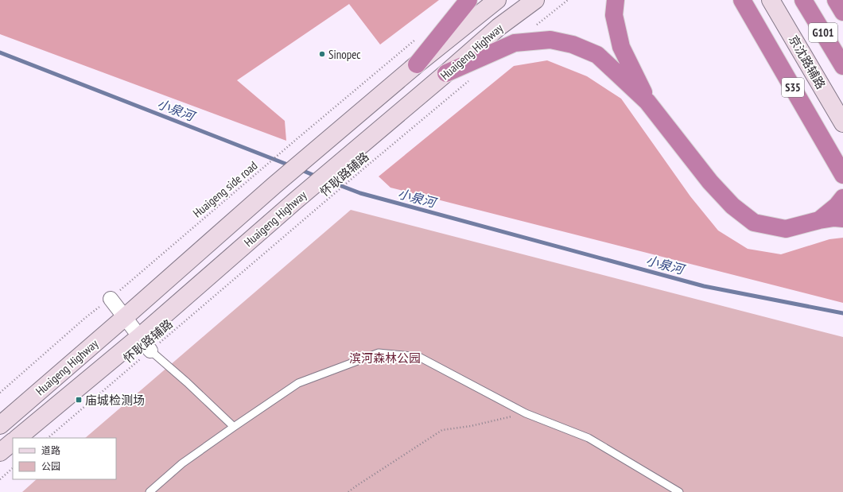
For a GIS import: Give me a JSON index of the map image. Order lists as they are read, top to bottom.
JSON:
{
  "streets": {
    "highway": ["G101", "S35"],
    "main road": ["Huaigeng Highway", "京沈路辅路"],
    "path": ["怀耿路辅路", "Huaigeng side road"]
  },
  "water": ["小泉河"],
  "parks": ["滨河森林公园"],
  "places": {
    "other": ["Sinopec"],
    "transit": ["庙城检测场"]
  },
  "legend": ["道路", "公园"]
}
